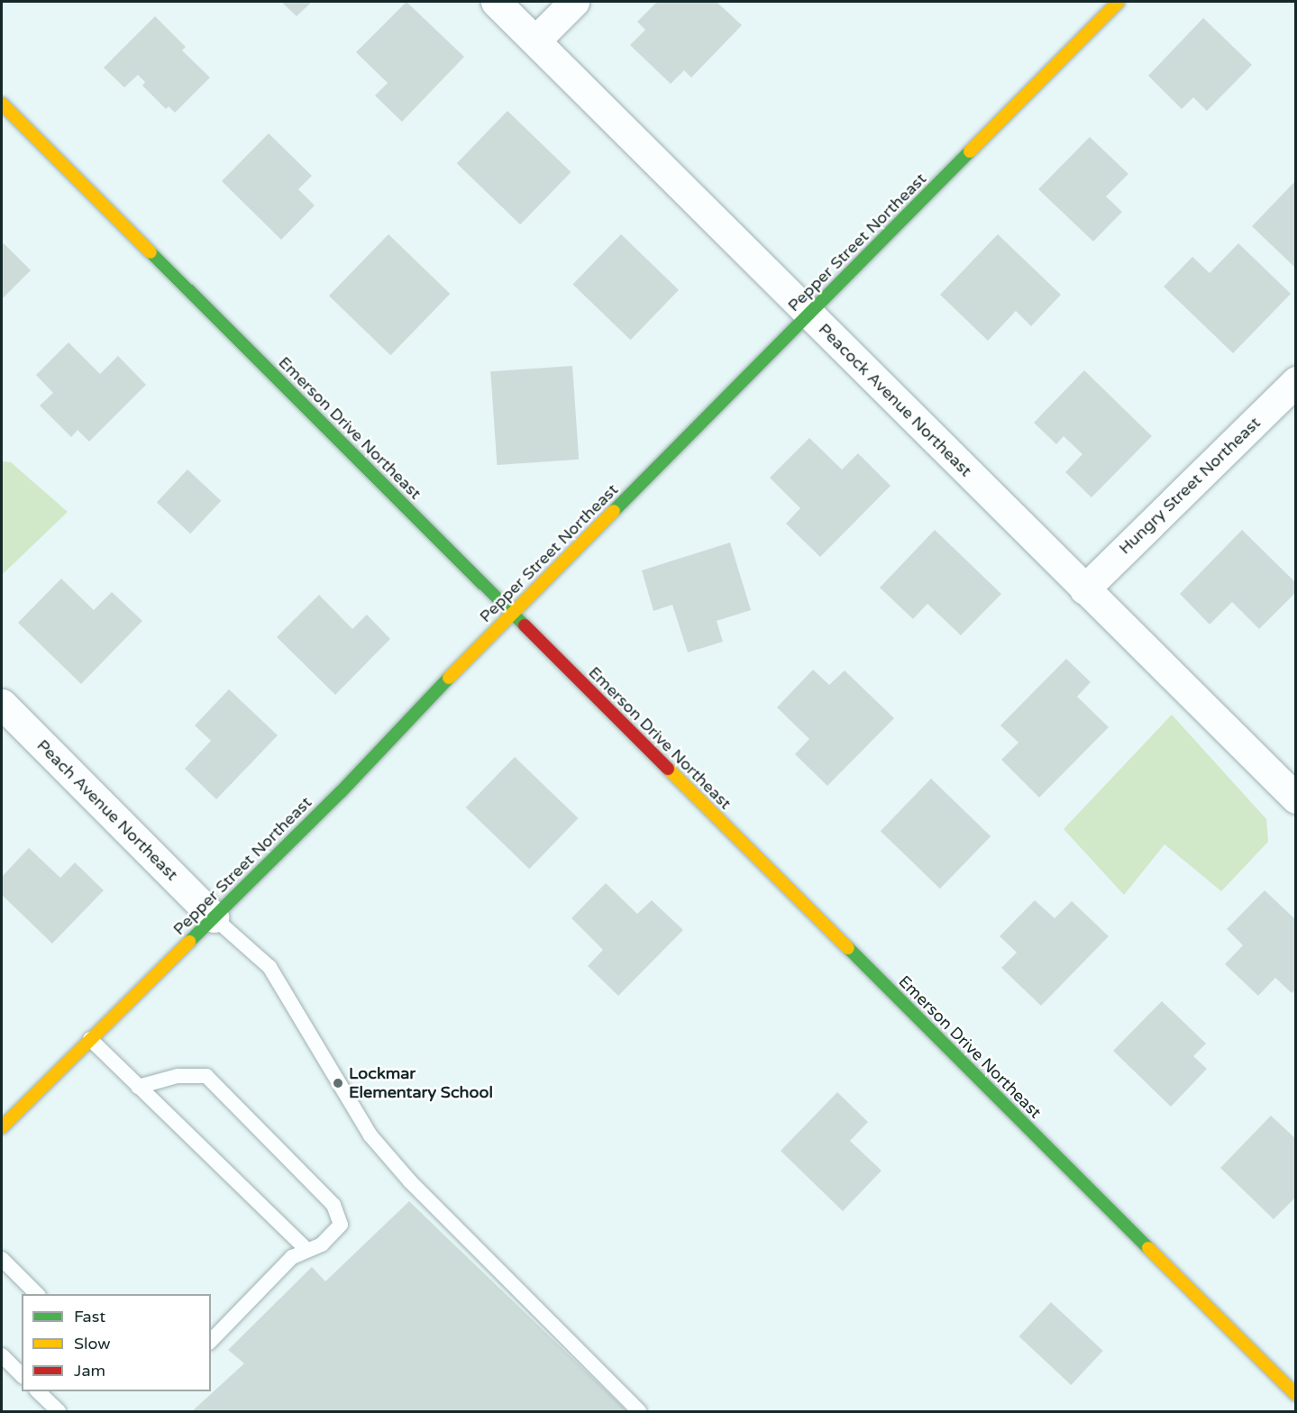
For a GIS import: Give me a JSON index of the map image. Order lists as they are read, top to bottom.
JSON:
{
  "streets": {
    "street": [
      "Pepper Street Northeast",
      "Peacock Avenue Northeast",
      "Emerson Drive Northeast",
      "Hungry Street Northeast",
      "Peach Avenue Northeast"
    ]
  },
  "crossings": [
    ["Pepper Street Northeast", "Peacock Avenue Northeast"],
    ["Pepper Street Northeast", "Emerson Drive Northeast"],
    ["Pepper Street Northeast", "Peach Avenue Northeast"],
    ["Peacock Avenue Northeast", "Hungry Street Northeast"]
  ],
  "places": ["Lockmar Elementary School"],
  "legend": ["Fast", "Slow", "Jam"]
}
